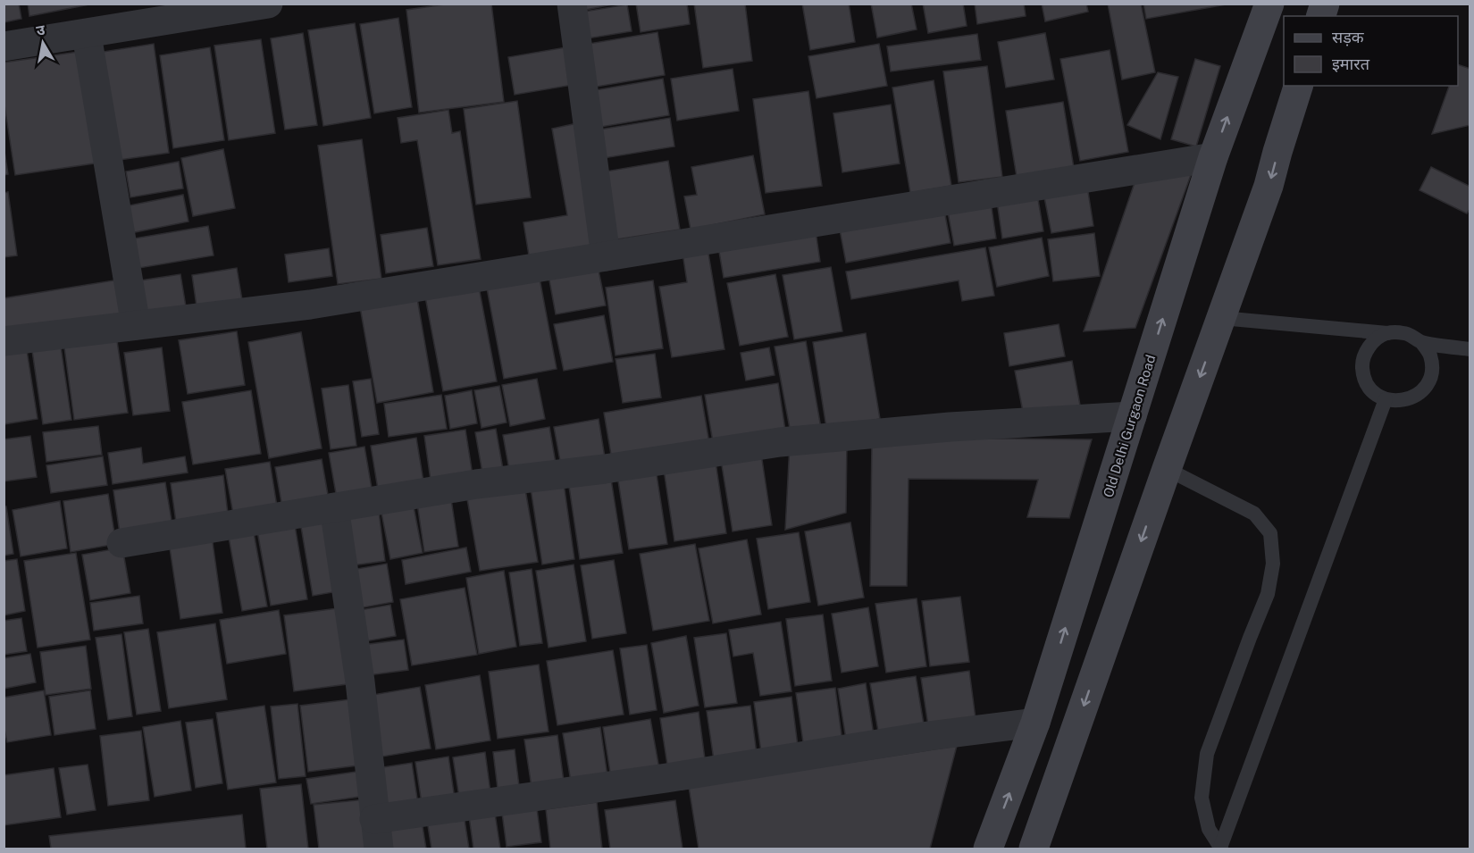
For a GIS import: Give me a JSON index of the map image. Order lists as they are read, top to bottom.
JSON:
{
  "streets": {
    "main road": ["Old Delhi Gurgaon Road"]
  },
  "legend": ["सड़क", "इमारत"],
  "north": "top"
}
